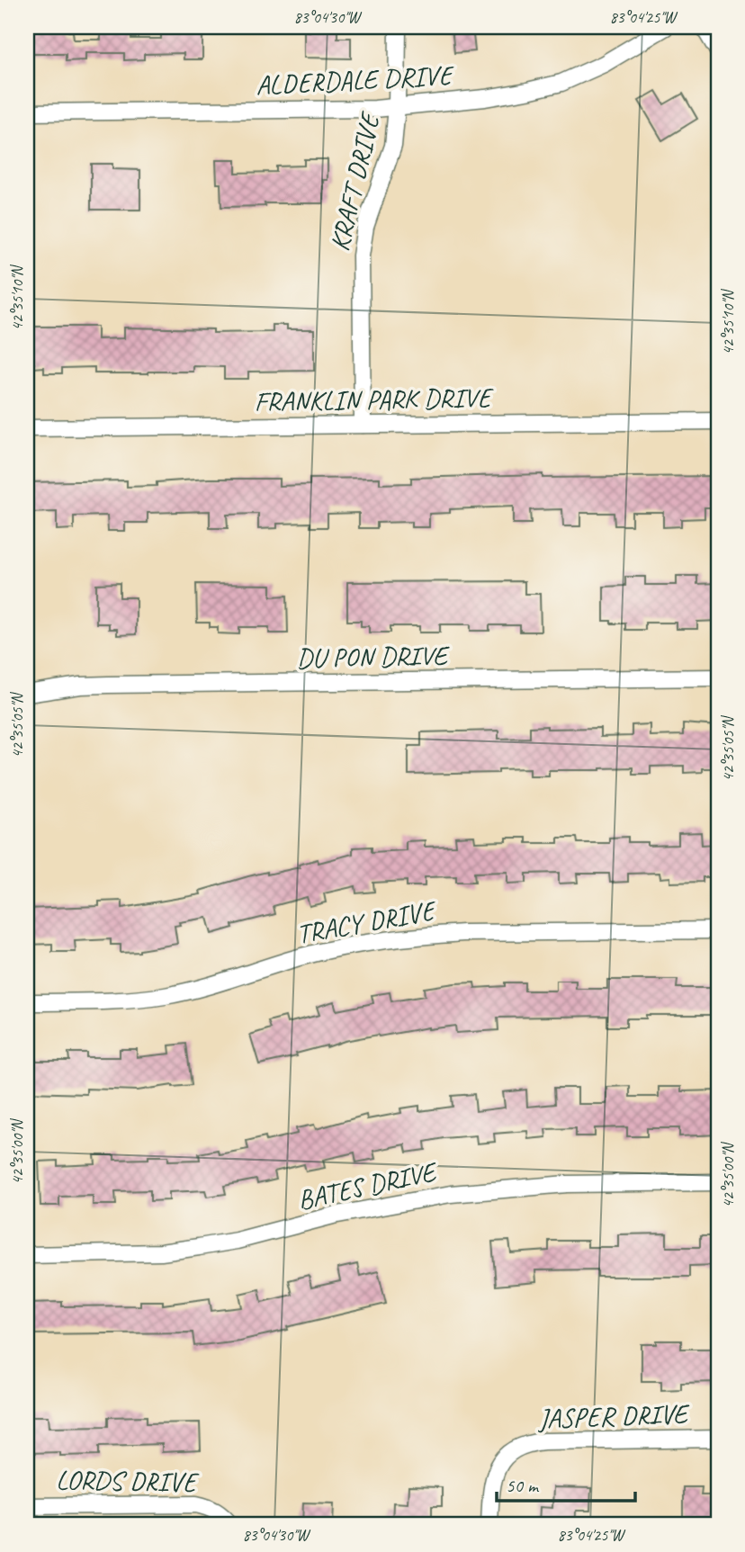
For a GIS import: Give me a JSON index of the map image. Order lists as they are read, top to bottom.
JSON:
{
  "streets": {
    "street": [
      "ALDERDALE DRIVE",
      "KRAFT DRIVE",
      "FRANKLIN PARK DRIVE",
      "DU PON DRIVE",
      "TRACY DRIVE",
      "BATES DRIVE",
      "JASPER DRIVE",
      "LORDS DRIVE"
    ]
  },
  "crossings": [
    ["ALDERDALE DRIVE", "KRAFT DRIVE"],
    ["KRAFT DRIVE", "FRANKLIN PARK DRIVE"]
  ],
  "scale_bar": "50 m",
  "coordinates": [
    "83°04'30\"W",
    "83°04'25\"W",
    "42°35'10\"N",
    "42°35'05\"N",
    "42°35'00\"N"
  ]
}
